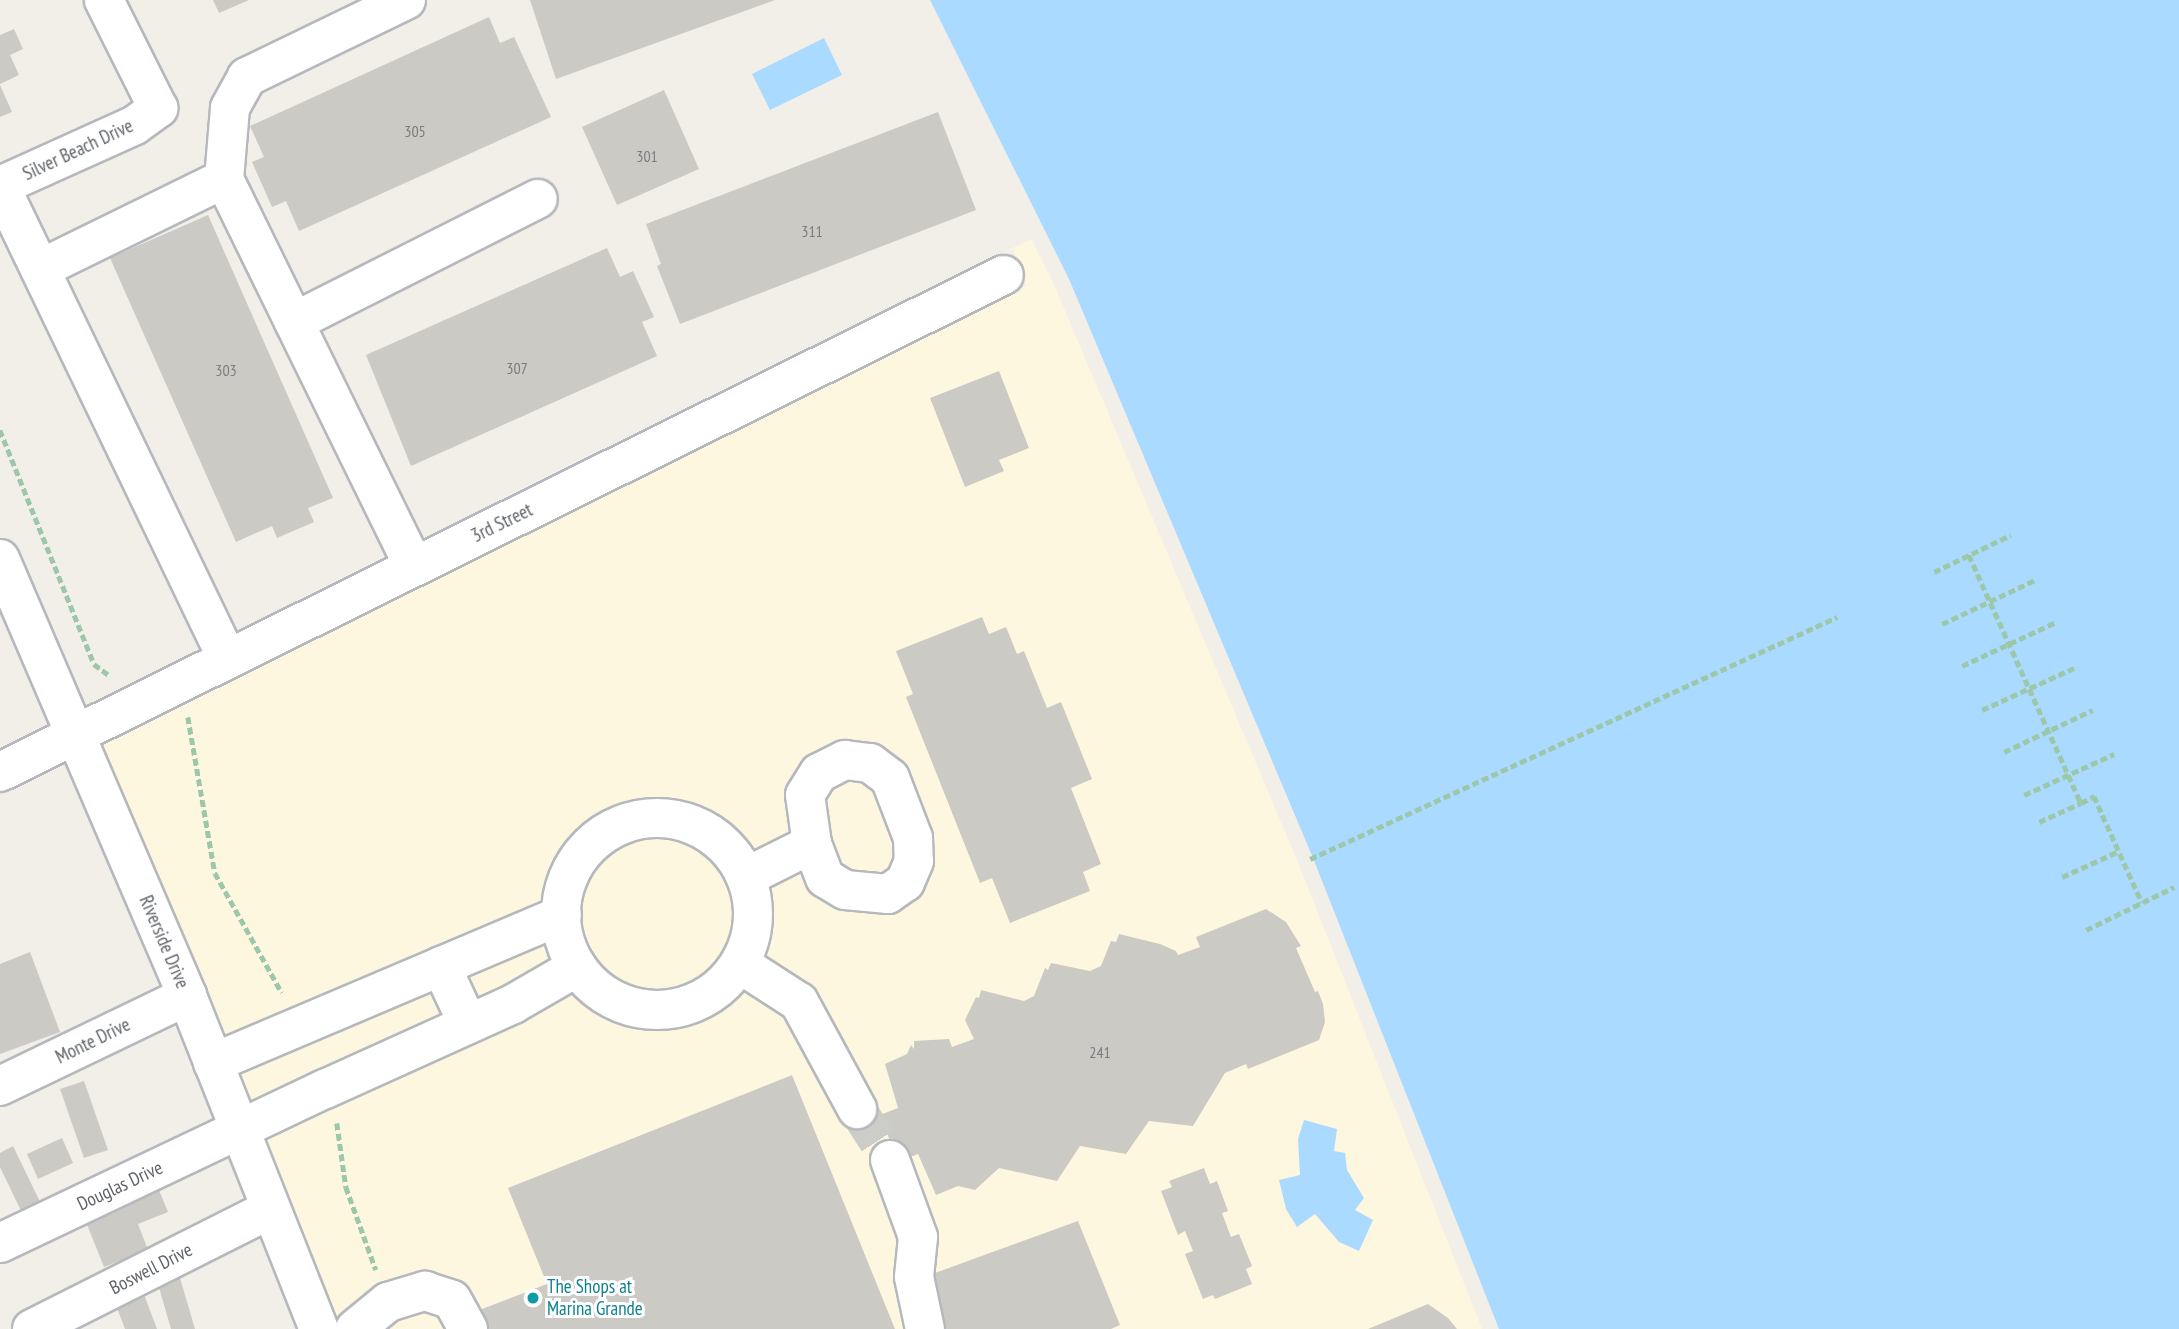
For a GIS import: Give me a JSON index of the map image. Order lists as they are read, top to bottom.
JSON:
{
  "streets": {
    "street": [
      "Silver Beach Drive",
      "3rd Street",
      "Riverside Drive",
      "Monte Drive",
      "Douglas Drive",
      "Boswell Drive"
    ]
  },
  "crossings": [
    ["3rd Street", "Riverside Drive"],
    ["Riverside Drive", "Monte Drive"],
    ["Riverside Drive", "Douglas Drive"],
    ["Riverside Drive", "Boswell Drive"]
  ],
  "places": ["The Shops at Marina Grande"],
  "house_numbers": [
    "305",
    "301",
    "311",
    "307",
    "303",
    "241"
  ]
}
